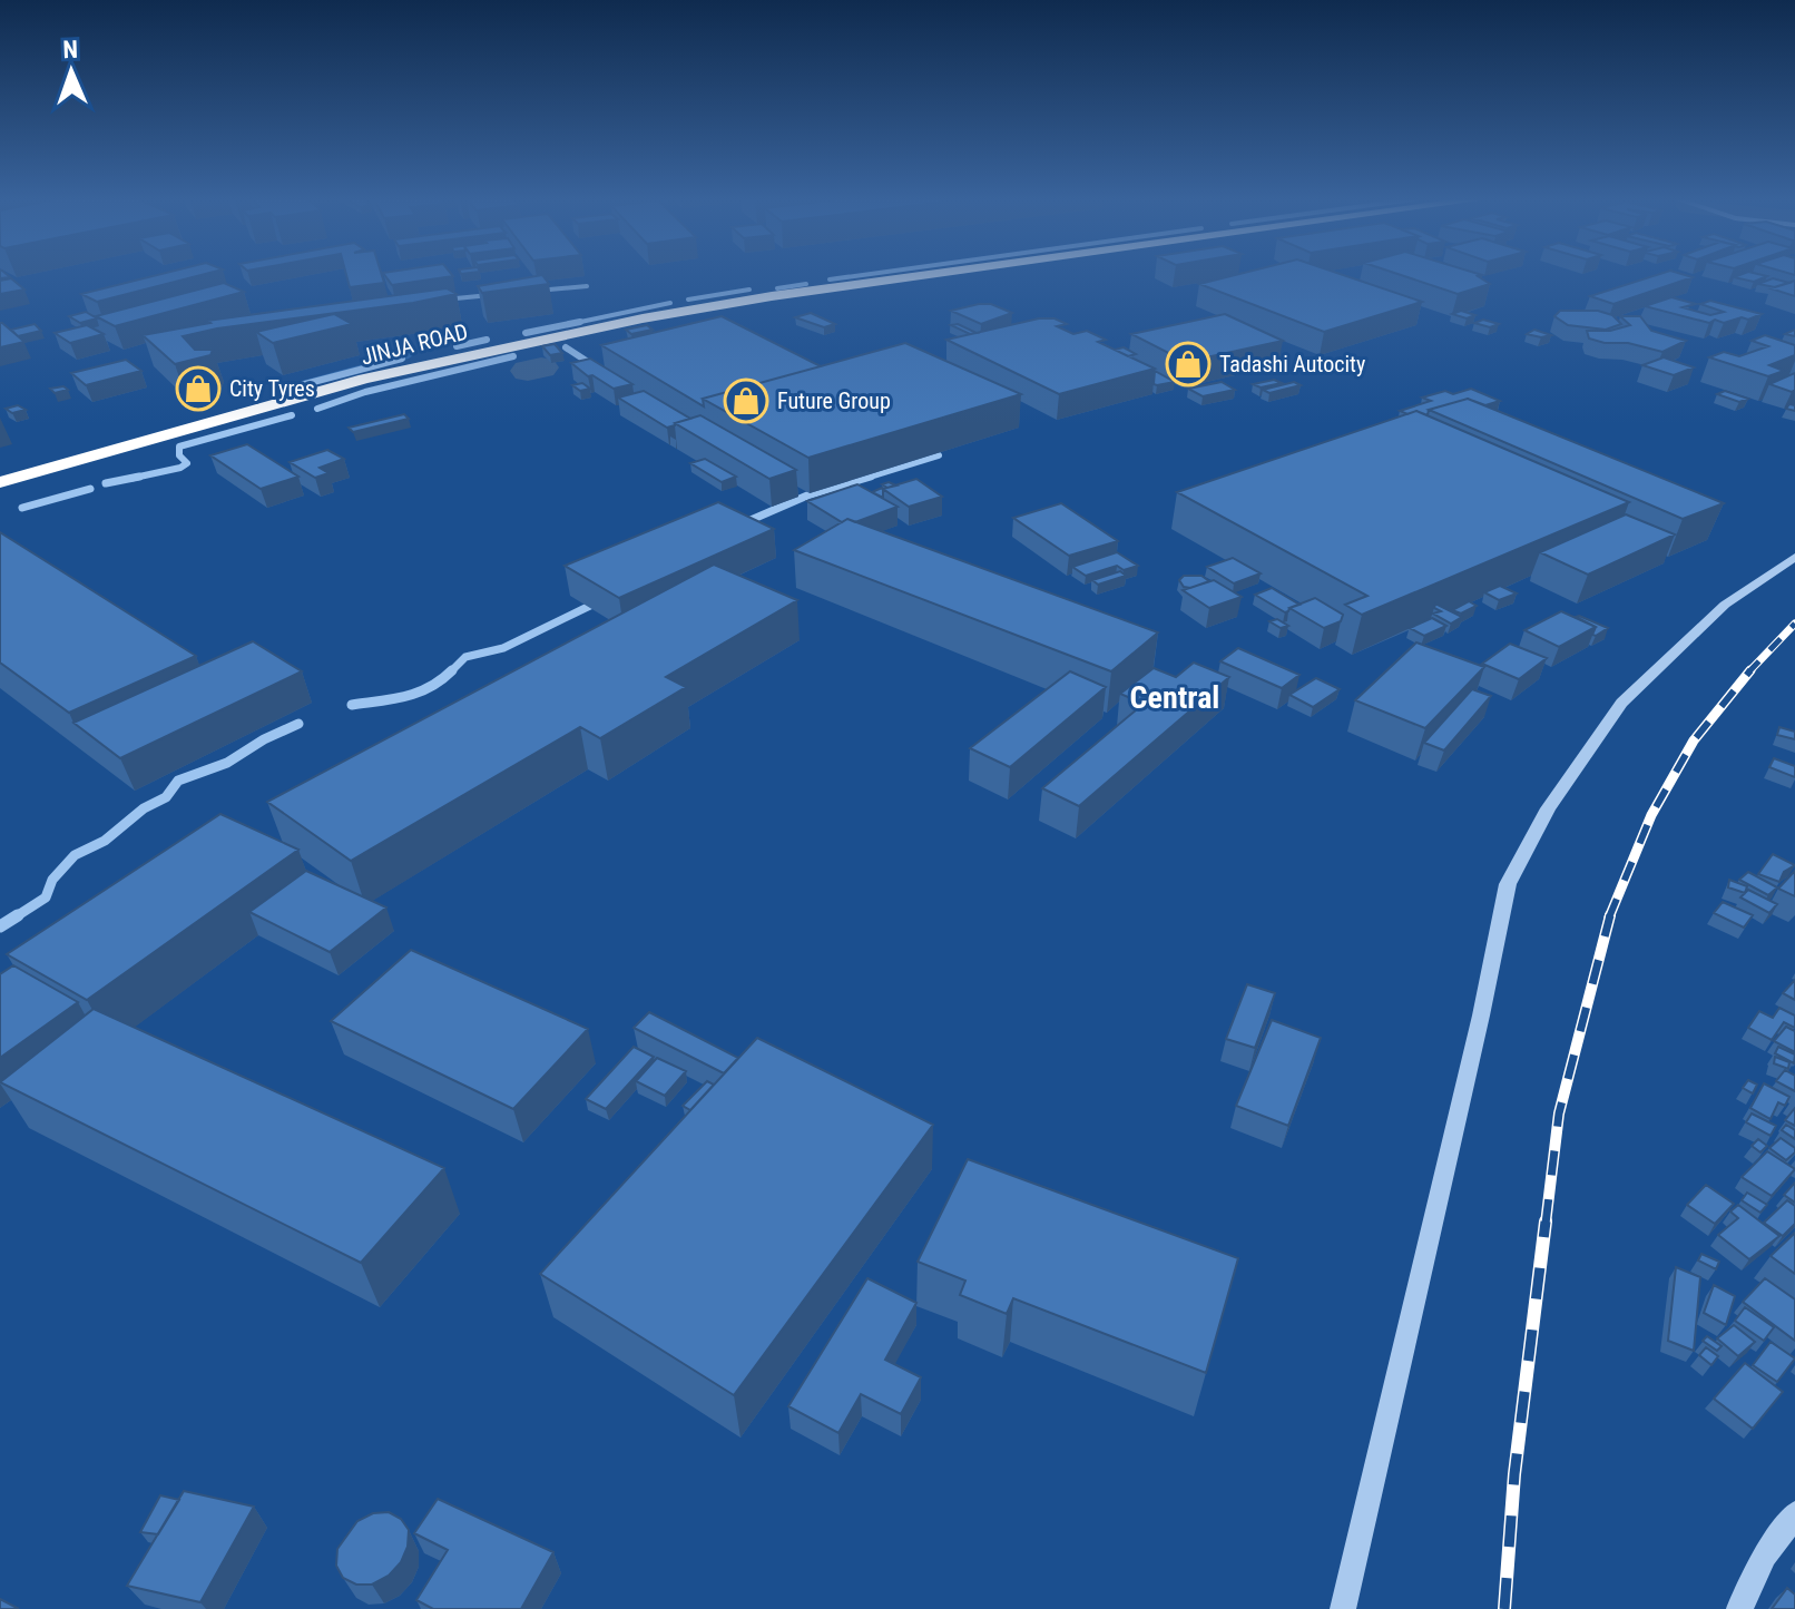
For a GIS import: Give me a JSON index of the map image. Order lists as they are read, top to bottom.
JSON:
{
  "streets": {
    "highway": ["JINJA ROAD"]
  },
  "districts": ["Central"],
  "places": {
    "shop": ["Tadashi Autocity", "City Tyres", "Future Group"]
  },
  "north": "top"
}
